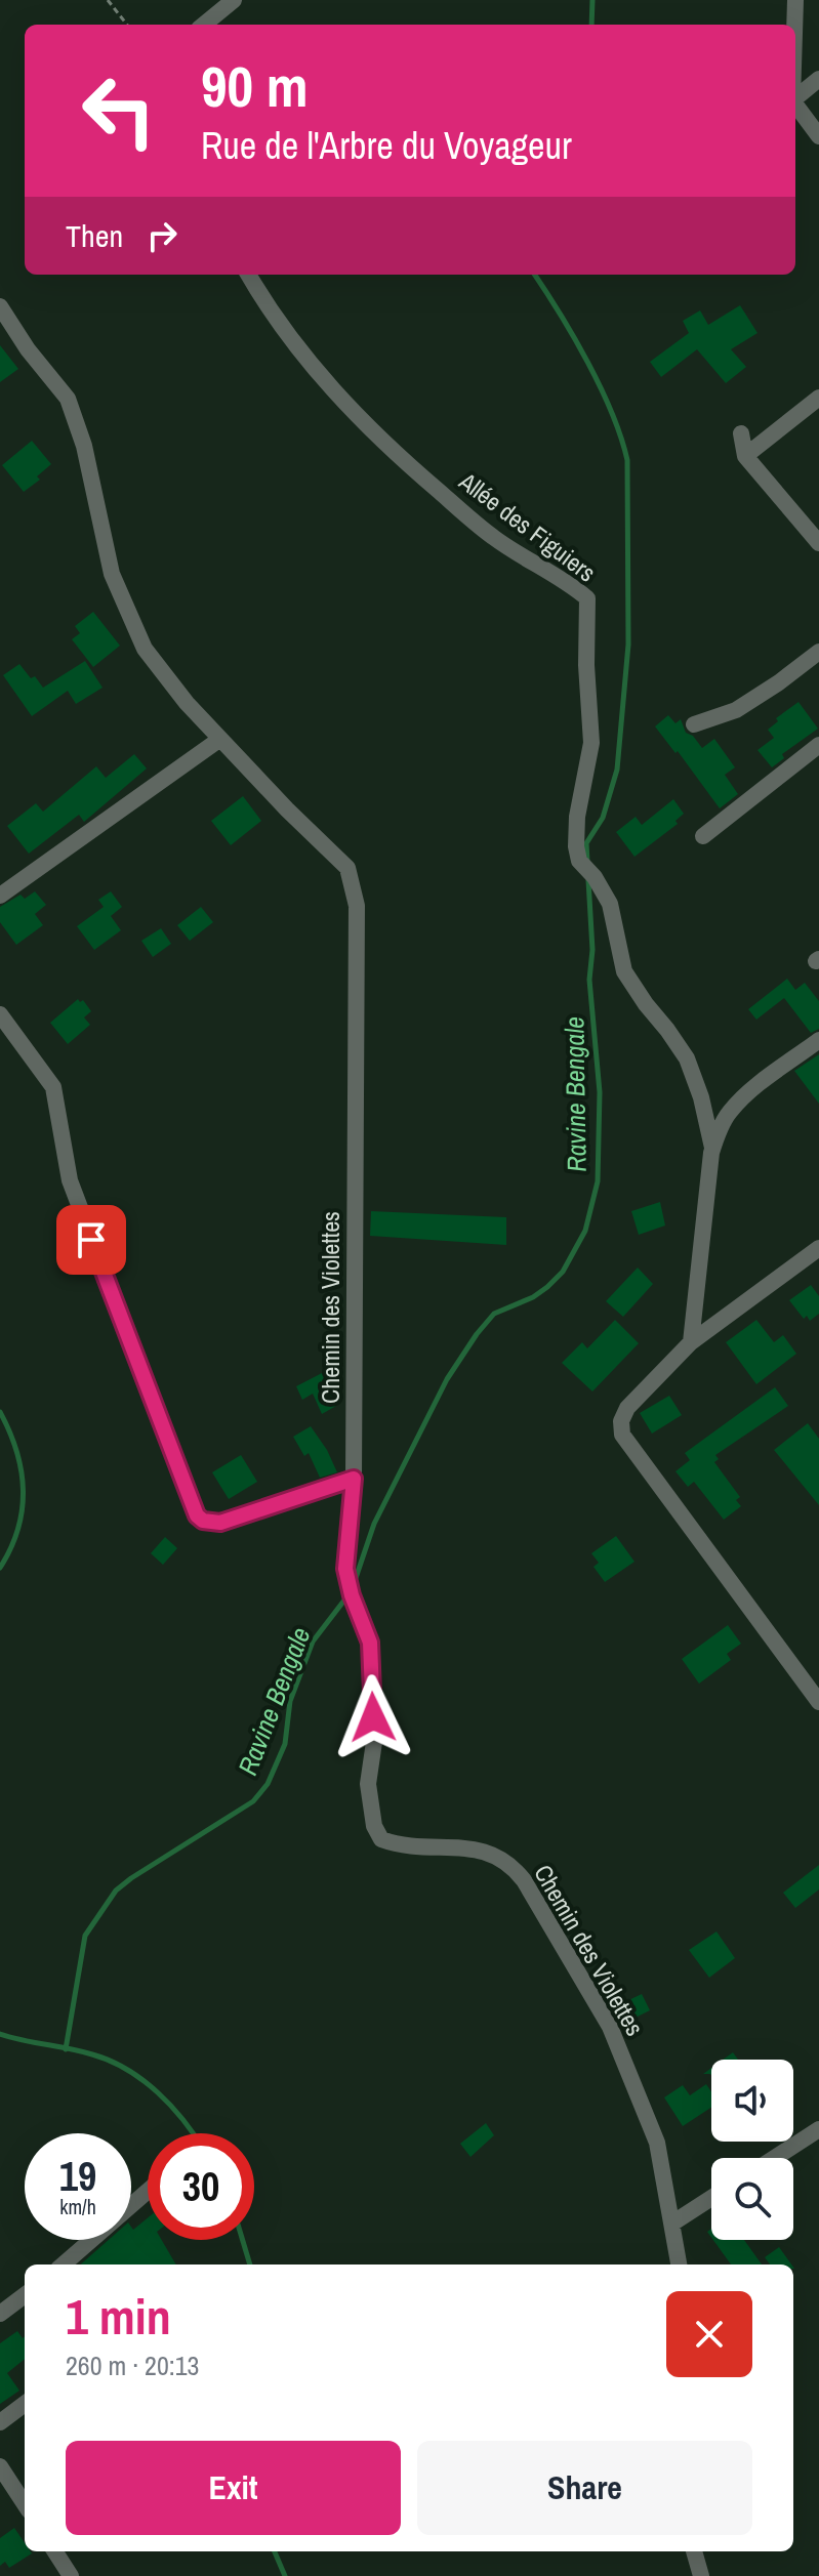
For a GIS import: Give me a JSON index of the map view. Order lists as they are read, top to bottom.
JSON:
{
  "streets": {
    "street": ["Allée des Figuiers", "Chemin des Violettes"]
  },
  "water": ["Ravine Bengale"],
  "page": {
    "turn": ["90 m", "Rue de l'Arbre du Voyageur"],
    "then": "Then",
    "speed": "19 km/h",
    "limit": "30",
    "heading": ["1 min", "260 m · 20:13"],
    "buttons": ["Exit", "Share"]
  }
}
